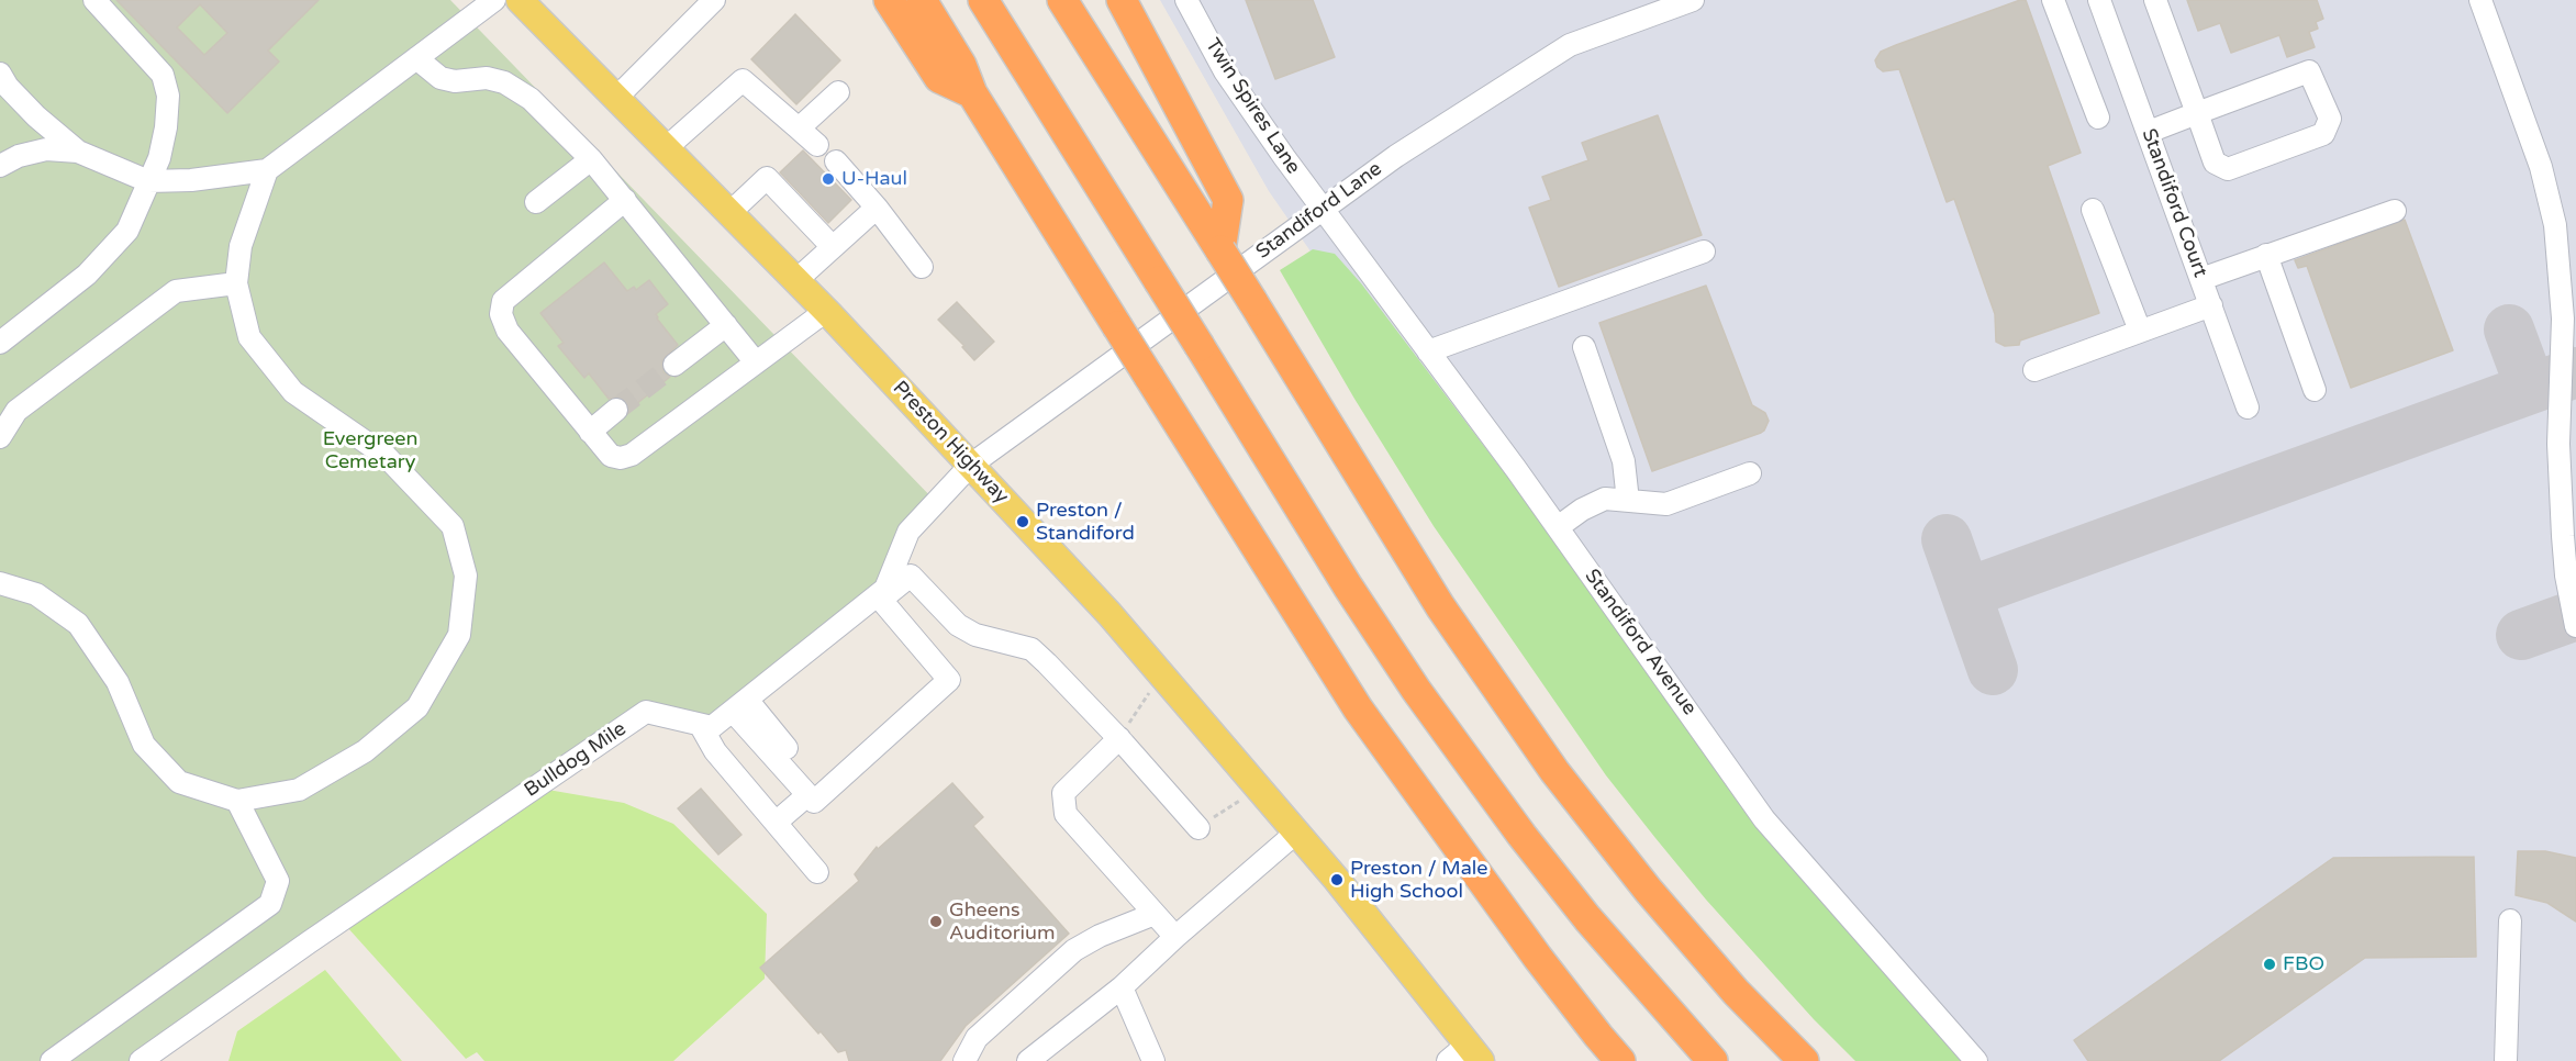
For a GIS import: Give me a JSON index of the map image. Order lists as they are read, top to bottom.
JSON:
{
  "streets": {
    "main road": ["Preston Highway"],
    "street": [
      "Twin Spires Lane",
      "Standiford Court",
      "Standiford Lane",
      "Standiford Avenue",
      "Bulldog Mile"
    ]
  },
  "crossings": [
    ["Twin Spires Lane", "Standiford Lane"],
    ["Twin Spires Lane", "Standiford Avenue"],
    ["Standiford Lane", "Preston Highway"],
    ["Standiford Lane", "Standiford Avenue"]
  ],
  "parks": ["Evergreen Cemetary"],
  "places": [
    "U-Haul",
    "Preston / Standiford",
    "Preston / Male High School",
    "Gheens Auditorium",
    "FBO"
  ]
}
